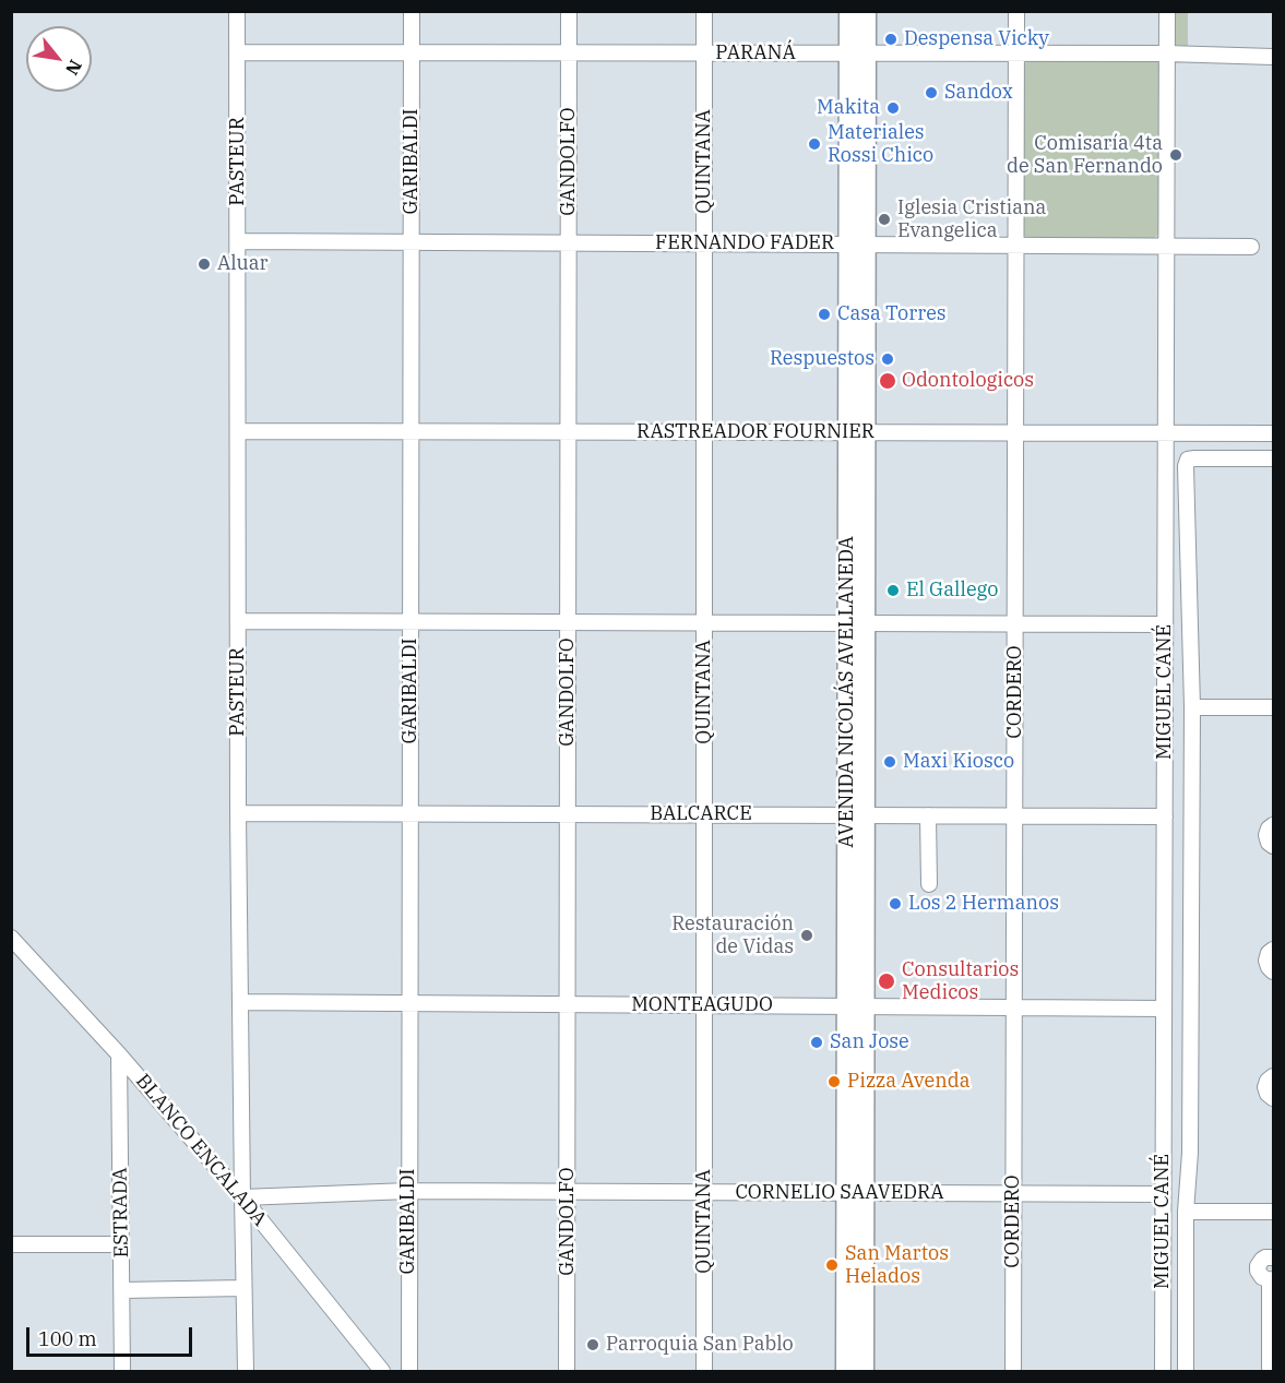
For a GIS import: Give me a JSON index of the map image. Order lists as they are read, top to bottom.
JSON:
{
  "streets": {
    "main road": ["AVENIDA NICOLÁS AVELLANEDA"],
    "street": [
      "PARANÁ",
      "PASTEUR",
      "GARIBALDI",
      "GANDOLFO",
      "QUINTANA",
      "FERNANDO FADER",
      "RASTREADOR FOURNIER",
      "CORDERO",
      "MIGUEL CANÉ",
      "BALCARCE",
      "MONTEAGUDO",
      "BLANCO ENCALADA",
      "CORNELIO SAAVEDRA",
      "ESTRADA"
    ]
  },
  "crossings": [
    ["PARANÁ", "PASTEUR"],
    ["PARANÁ", "GARIBALDI"],
    ["PARANÁ", "GANDOLFO"],
    ["PARANÁ", "QUINTANA"],
    ["PARANÁ", "AVENIDA NICOLÁS AVELLANEDA"],
    ["PARANÁ", "CORDERO"],
    ["PARANÁ", "MIGUEL CANÉ"],
    ["PASTEUR", "FERNANDO FADER"],
    ["PASTEUR", "RASTREADOR FOURNIER"],
    ["PASTEUR", "BALCARCE"],
    ["PASTEUR", "MONTEAGUDO"],
    ["PASTEUR", "BLANCO ENCALADA"],
    ["PASTEUR", "CORNELIO SAAVEDRA"],
    ["GARIBALDI", "FERNANDO FADER"],
    ["GARIBALDI", "RASTREADOR FOURNIER"],
    ["GARIBALDI", "BALCARCE"],
    ["GARIBALDI", "MONTEAGUDO"],
    ["GARIBALDI", "CORNELIO SAAVEDRA"],
    ["GANDOLFO", "FERNANDO FADER"],
    ["GANDOLFO", "RASTREADOR FOURNIER"],
    ["GANDOLFO", "BALCARCE"],
    ["GANDOLFO", "MONTEAGUDO"],
    ["GANDOLFO", "CORNELIO SAAVEDRA"],
    ["QUINTANA", "FERNANDO FADER"],
    ["QUINTANA", "RASTREADOR FOURNIER"],
    ["QUINTANA", "BALCARCE"],
    ["QUINTANA", "MONTEAGUDO"],
    ["QUINTANA", "CORNELIO SAAVEDRA"],
    ["FERNANDO FADER", "AVENIDA NICOLÁS AVELLANEDA"],
    ["FERNANDO FADER", "CORDERO"],
    ["FERNANDO FADER", "MIGUEL CANÉ"],
    ["RASTREADOR FOURNIER", "AVENIDA NICOLÁS AVELLANEDA"],
    ["RASTREADOR FOURNIER", "CORDERO"],
    ["RASTREADOR FOURNIER", "MIGUEL CANÉ"],
    ["AVENIDA NICOLÁS AVELLANEDA", "BALCARCE"],
    ["AVENIDA NICOLÁS AVELLANEDA", "MONTEAGUDO"],
    ["AVENIDA NICOLÁS AVELLANEDA", "CORNELIO SAAVEDRA"],
    ["CORDERO", "BALCARCE"],
    ["CORDERO", "MONTEAGUDO"],
    ["CORDERO", "CORNELIO SAAVEDRA"],
    ["MIGUEL CANÉ", "BALCARCE"],
    ["MIGUEL CANÉ", "MONTEAGUDO"],
    ["MIGUEL CANÉ", "CORNELIO SAAVEDRA"],
    ["BLANCO ENCALADA", "CORNELIO SAAVEDRA"],
    ["BLANCO ENCALADA", "ESTRADA"]
  ],
  "places": [
    "Despensa Vicky",
    "Sandox",
    "Makita",
    "Materiales Rossi Chico",
    "Comisaría 4ta de San Fernando",
    "Iglesia Cristiana Evangelica",
    "Aluar",
    "Casa Torres",
    "Respuestos",
    "Odontologicos",
    "El Gallego",
    "Maxi Kiosco",
    "Los 2 Hermanos",
    "Restauración de Vidas",
    "Consultarios Medicos",
    "San Jose",
    "Pizza Avenda",
    "San Martos Helados",
    "Parroquia San Pablo"
  ],
  "scale_bar": "100 m",
  "north": "bottom right"
}
